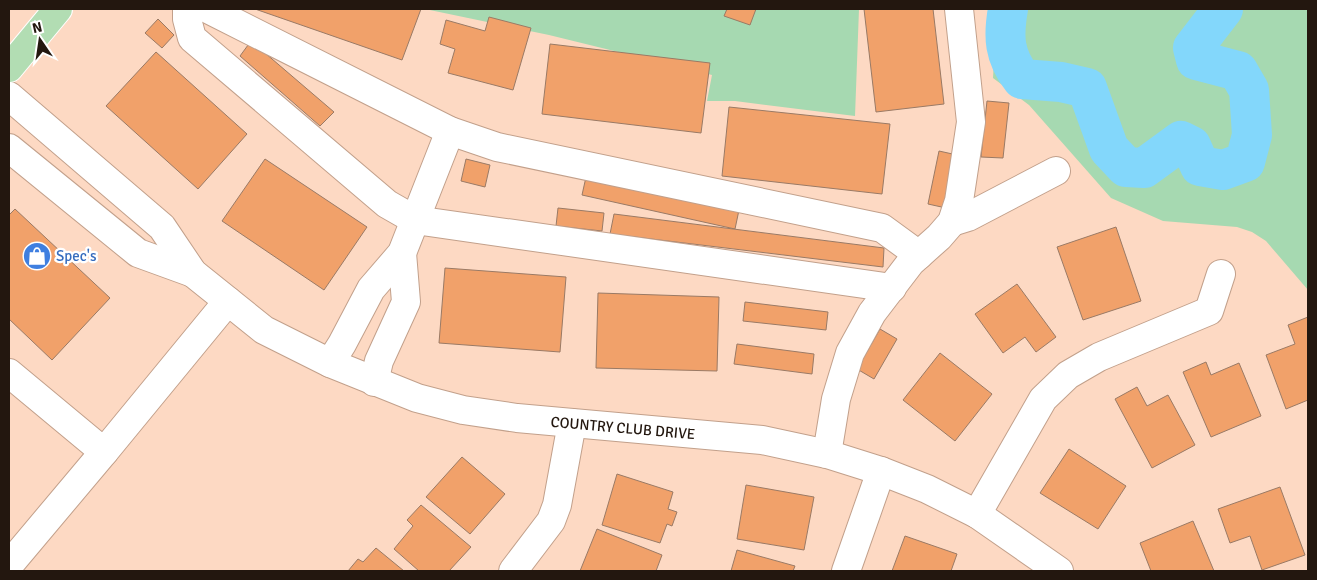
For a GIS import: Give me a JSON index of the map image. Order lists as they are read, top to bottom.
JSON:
{
  "streets": {
    "street": ["COUNTRY CLUB DRIVE"]
  },
  "places": {
    "shop": ["Spec's"]
  },
  "north": "top"
}
